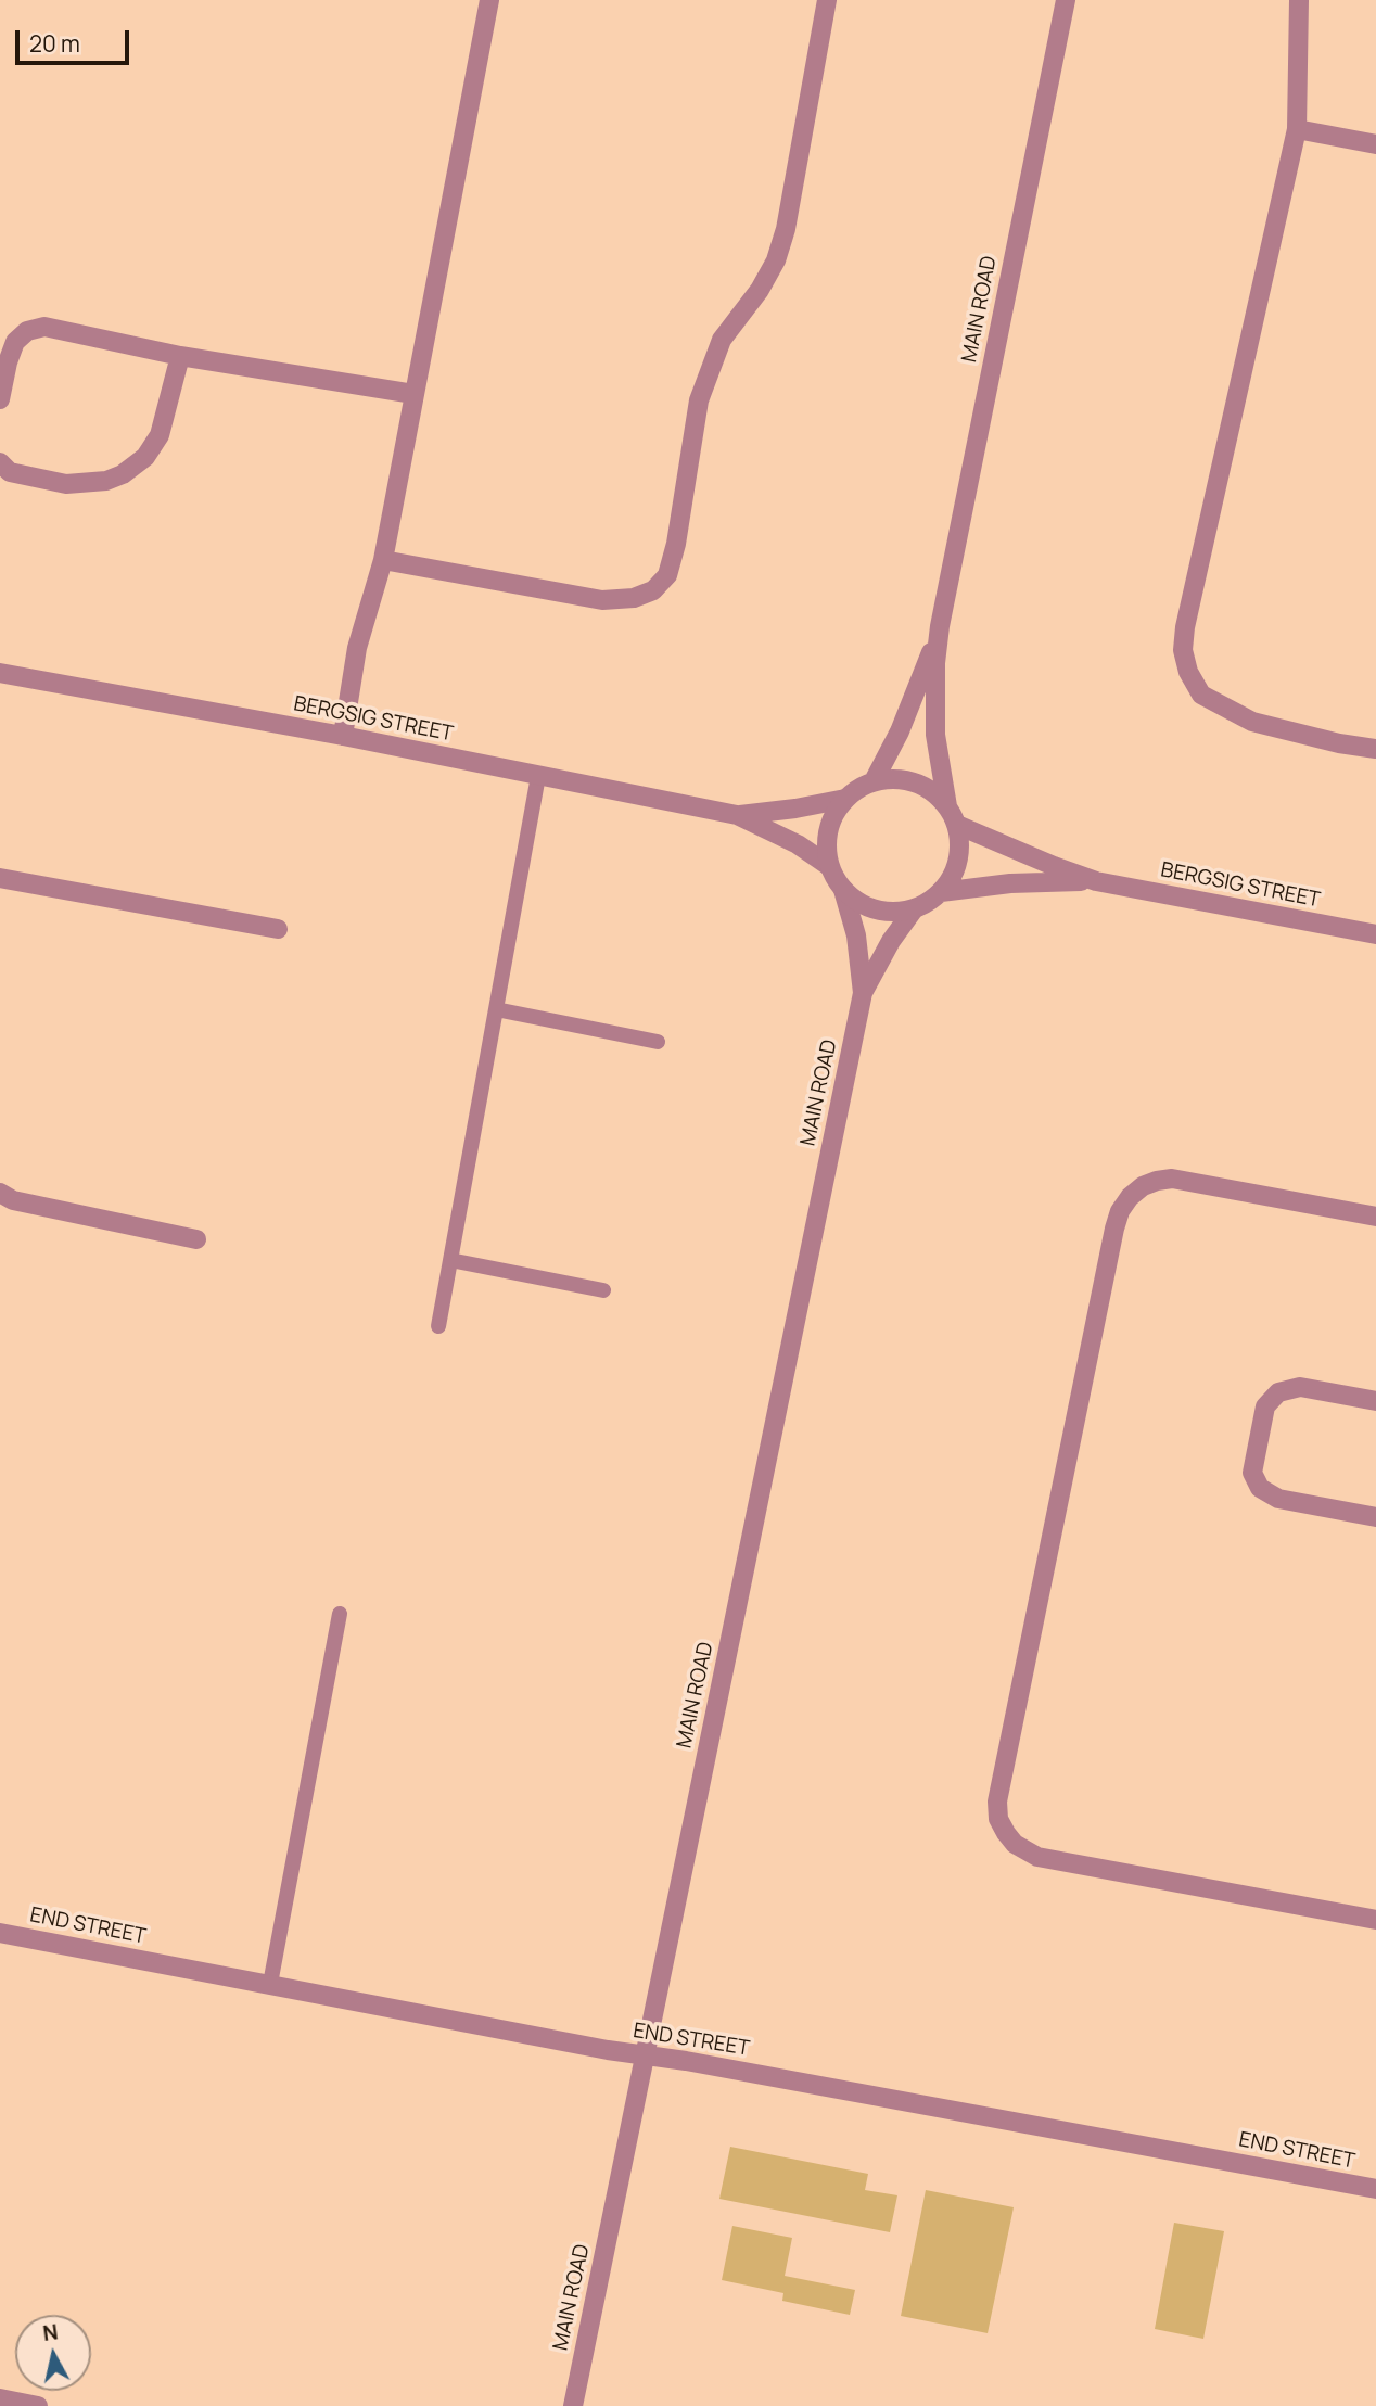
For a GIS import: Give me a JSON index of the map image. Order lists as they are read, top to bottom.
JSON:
{
  "streets": {
    "street": ["MAIN ROAD", "BERGSIG STREET", "END STREET"]
  },
  "crossings": [
    ["MAIN ROAD", "BERGSIG STREET"],
    ["MAIN ROAD", "END STREET"]
  ],
  "scale_bar": "20 m",
  "north": "top"
}
